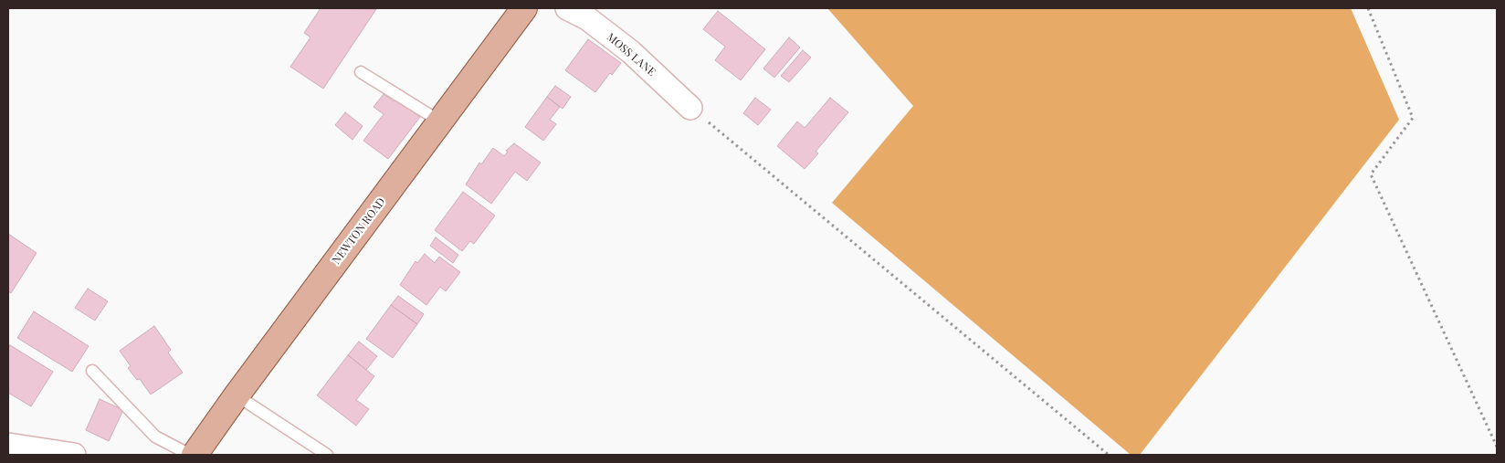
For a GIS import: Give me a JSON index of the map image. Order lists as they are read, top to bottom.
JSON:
{
  "streets": {
    "main road": ["NEWTON ROAD"],
    "street": ["MOSS LANE"]
  }
}
